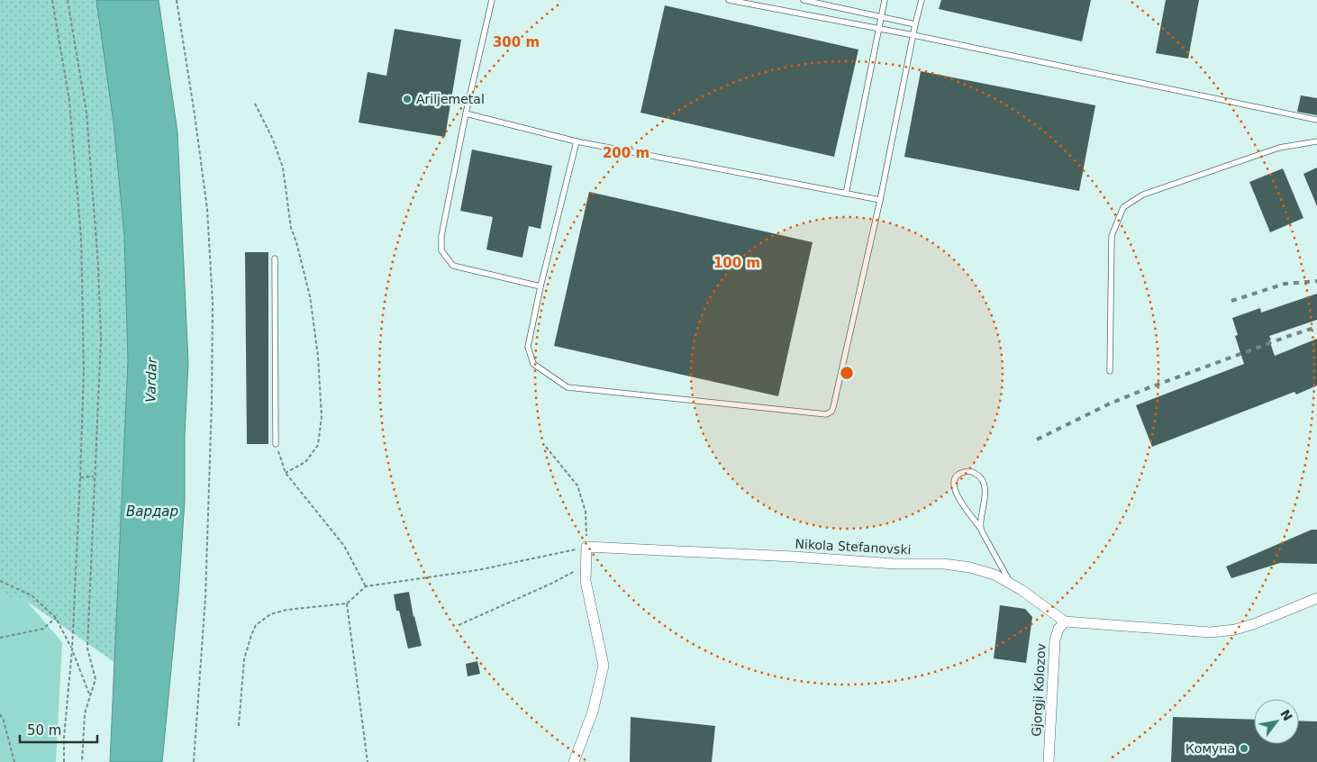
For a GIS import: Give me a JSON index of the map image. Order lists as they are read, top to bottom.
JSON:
{
  "streets": {
    "street": ["Nikola Stefanovski", "Gjorgji Kolozov"]
  },
  "crossings": [
    ["Nikola Stefanovski", "Gjorgji Kolozov"]
  ],
  "water": ["Vardar", "Вардар"],
  "places": ["Ariljemetal", "Комуна"],
  "scale_bar": "50 m",
  "north": "top right",
  "rings": ["300 m", "200 m", "100 m"]
}
